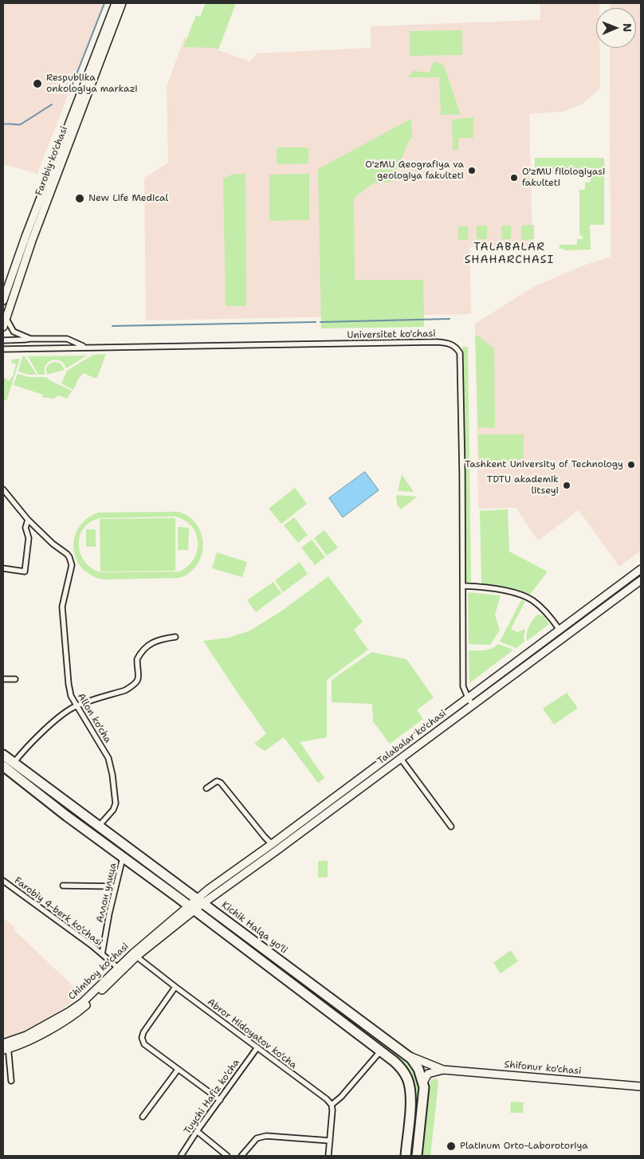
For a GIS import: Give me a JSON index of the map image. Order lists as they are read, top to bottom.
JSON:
{
  "streets": {
    "highway": ["Kichik Halqa yo'li"],
    "main road": [
      "Farobiy ko'chasi",
      "Talabalar ko'chasi",
      "Chimboy ko'chasi",
      "Shifonur ko'chasi"
    ],
    "street": [
      "Universitet ko'chasi",
      "Allon ko'cha",
      "Аллон улица",
      "Farobiy 4-berk ko'chasi",
      "Abror Hidoyatov ko'cha",
      "Tuychi Hafiz ko'cha"
    ]
  },
  "crossings": [
    ["Universitet ko'chasi", "Talabalar ko'chasi"],
    ["Allon ko'cha", "Kichik Halqa yo'li"],
    ["Talabalar ko'chasi", "Kichik Halqa yo'li"],
    ["Talabalar ko'chasi", "Chimboy ko'chasi"],
    ["Аллон улица", "Farobiy 4-berk ko'chasi"],
    ["Farobiy 4-berk ko'chasi", "Chimboy ko'chasi"],
    ["Kichik Halqa yo'li", "Shifonur ko'chasi"],
    ["Chimboy ko'chasi", "Abror Hidoyatov ko'cha"],
    ["Abror Hidoyatov ko'cha", "Tuychi Hafiz ko'cha"]
  ],
  "districts": ["TALABALAR SHAHARCHASI"],
  "places": [
    "Respublika onkologiya markazi",
    "O'zMU Geografiya va geologiya fakulteti",
    "O'zMU filologiyasi fakulteti",
    "New Life Medical",
    "Tashkent University of Technology",
    "TDTU akademik litseyi",
    "Platinum Orto-Laborotoriya"
  ],
  "north": "right"
}
